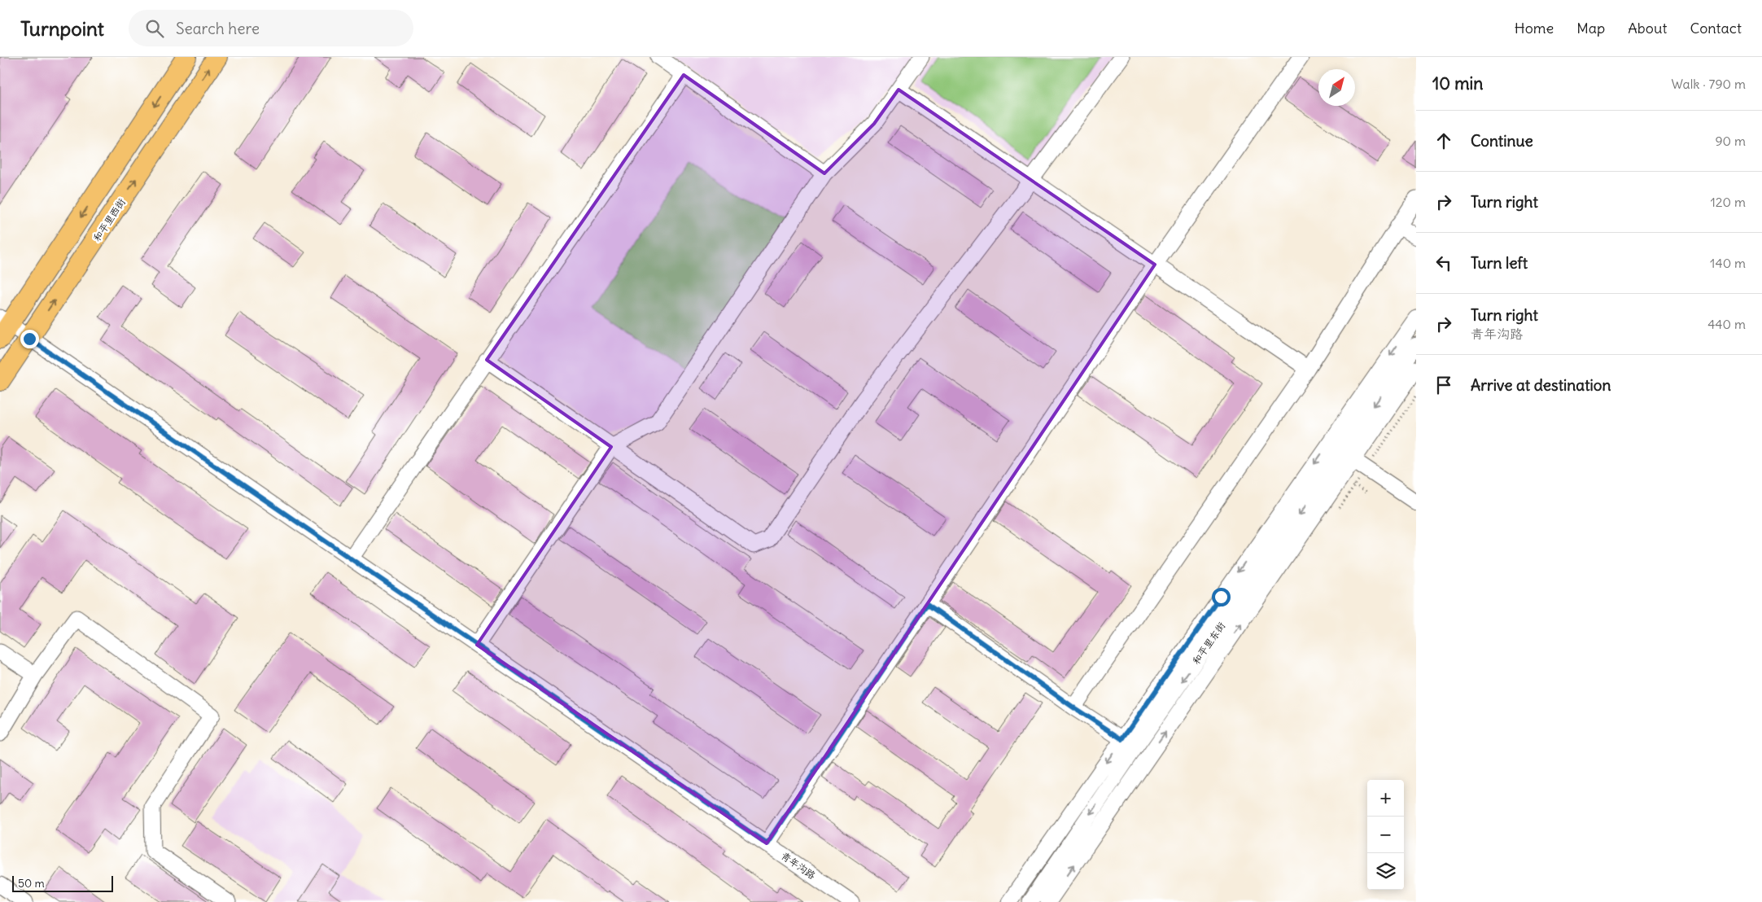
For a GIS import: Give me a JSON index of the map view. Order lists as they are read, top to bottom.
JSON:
{
  "streets": {
    "main road": ["和平里西街"],
    "street": ["和平里东街", "青年沟路"]
  },
  "crossings": [
    ["和平里西街", "青年沟路"]
  ],
  "scale_bar": "50 m",
  "north": "top right",
  "page": {
    "header": "Turnpoint",
    "search": "Search here",
    "nav": [
      "Home",
      "Map",
      "About",
      "Contact"
    ],
    "heading": ["10 min", "Walk · 790 m"],
    "list": [
      ["Continue", "90 m"],
      ["Turn right", "120 m"],
      ["Turn left", "140 m"],
      ["Turn right", "青年沟路", "440 m"],
      "Arrive at destination"
    ],
    "map_buttons": ["+", "−"],
    "scale": "50 m"
  }
}
